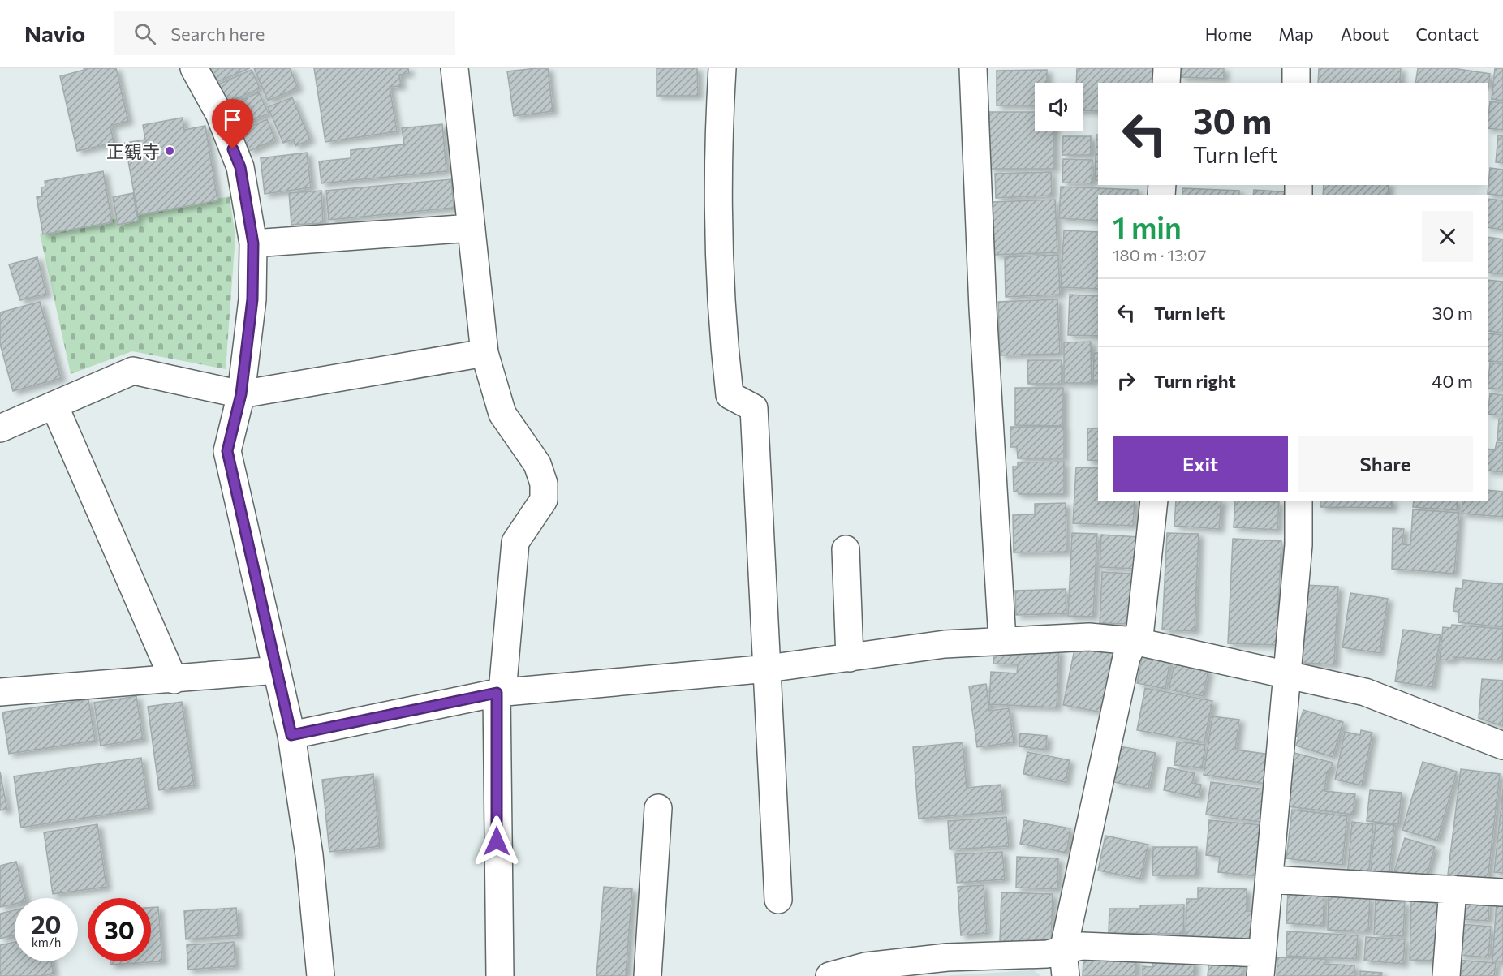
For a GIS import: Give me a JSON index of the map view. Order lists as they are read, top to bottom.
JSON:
{
  "places": ["正観寺"],
  "page": {
    "header": "Navio",
    "search": "Search here",
    "nav": [
      "Home",
      "Map",
      "About",
      "Contact"
    ],
    "turn": ["30 m", "Turn left"],
    "heading": ["1 min", "180 m · 13:07"],
    "list": [
      {
        "name": "Turn left",
        "value": "30 m"
      },
      {
        "name": "Turn right",
        "value": "40 m"
      }
    ],
    "buttons": ["Exit", "Share"],
    "speed": "20 km/h",
    "limit": "30"
  }
}
